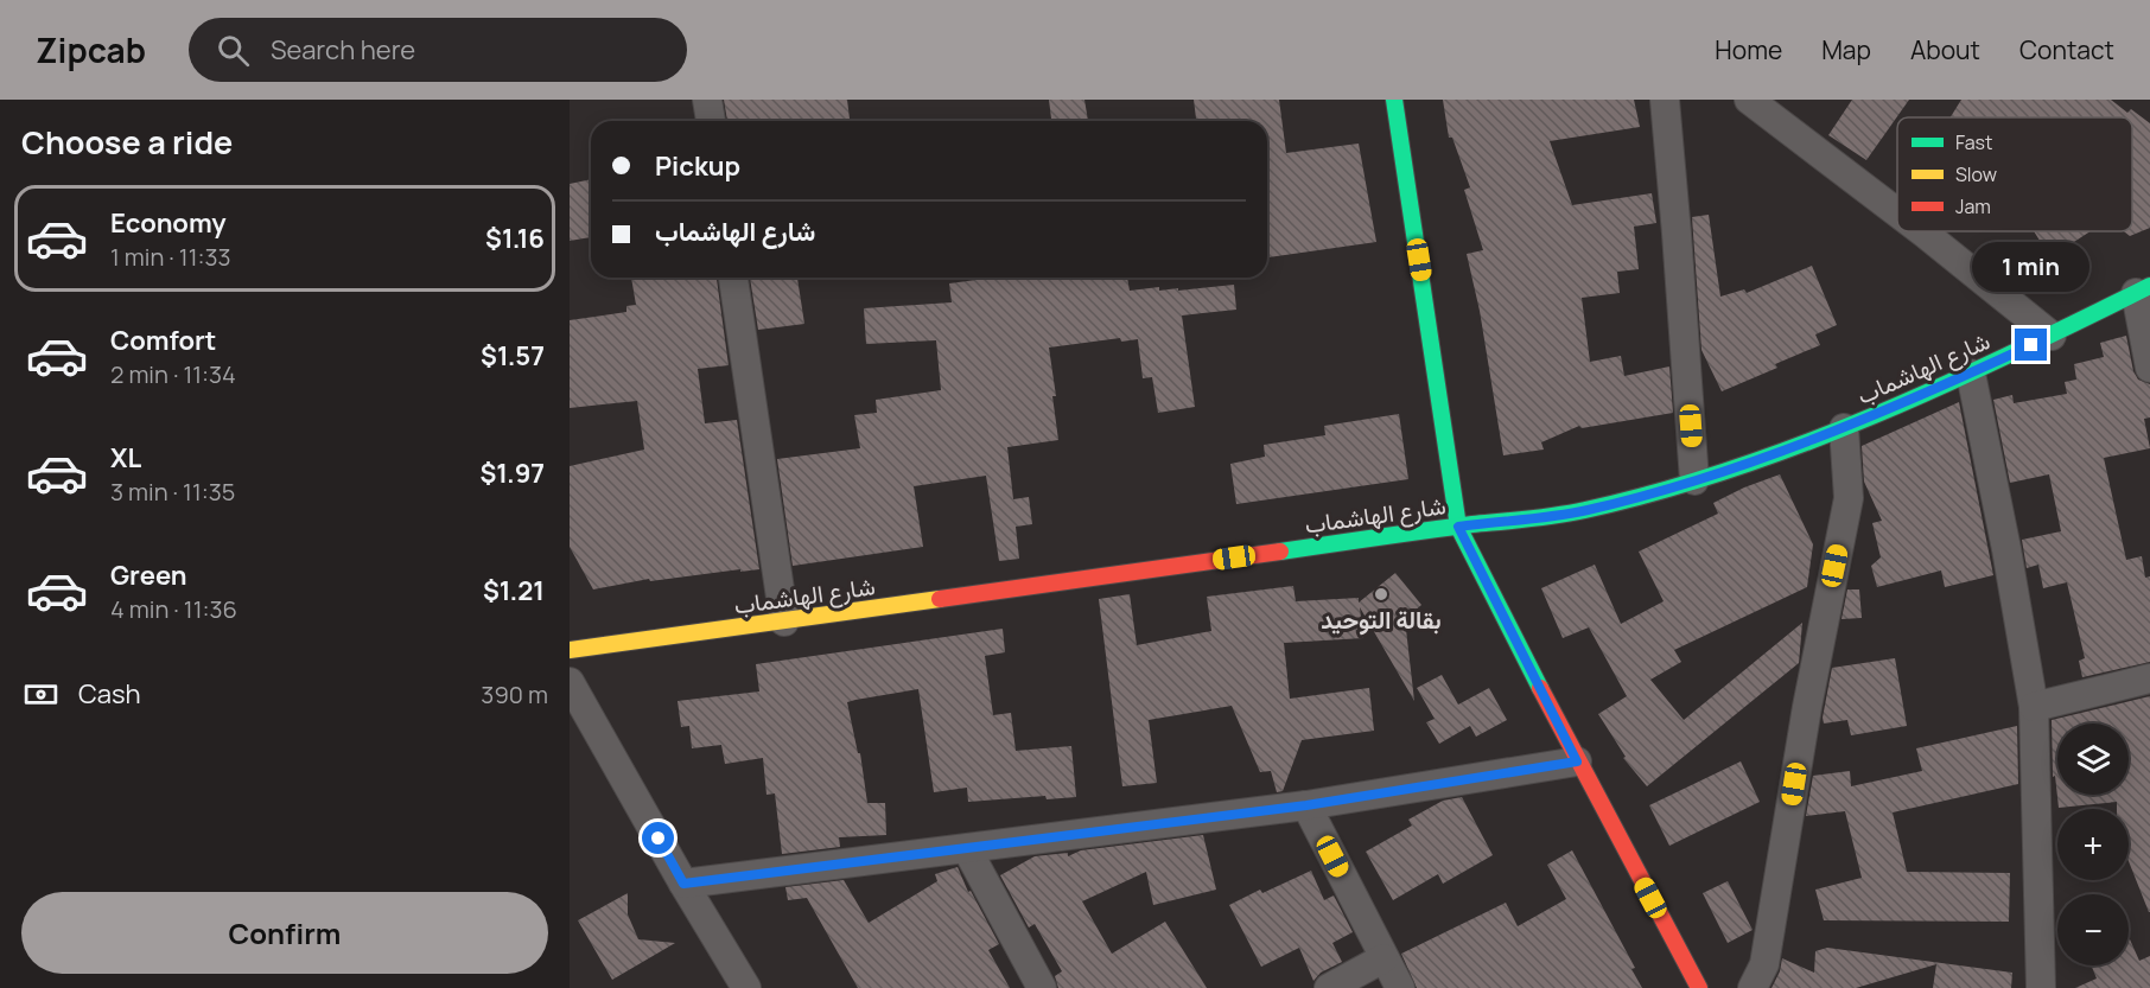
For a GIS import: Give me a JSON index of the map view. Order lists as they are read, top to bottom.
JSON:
{
  "streets": {
    "street": ["شارع الهاشماب"]
  },
  "places": ["بقالة التوحيد"],
  "legend": ["Fast", "Slow", "Jam"],
  "page": {
    "header": "Zipcab",
    "search": "Search here",
    "nav": [
      "Home",
      "Map",
      "About",
      "Contact"
    ],
    "heading": "Choose a ride",
    "banner": ["Pickup", "شارع الهاشماب"],
    "list": [
      {
        "name": "Economy",
        "note": "1 min · 11:33",
        "value": "$1.16"
      },
      {
        "name": "Comfort",
        "note": "2 min · 11:34",
        "value": "$1.57"
      },
      {
        "name": "XL",
        "note": "3 min · 11:35",
        "value": "$1.97"
      },
      {
        "name": "Green",
        "note": "4 min · 11:36",
        "value": "$1.21"
      }
    ],
    "bubble": "1 min",
    "pay": ["Cash", "390 m"],
    "map_buttons": ["+", "−"],
    "buttons": "Confirm"
  }
}
